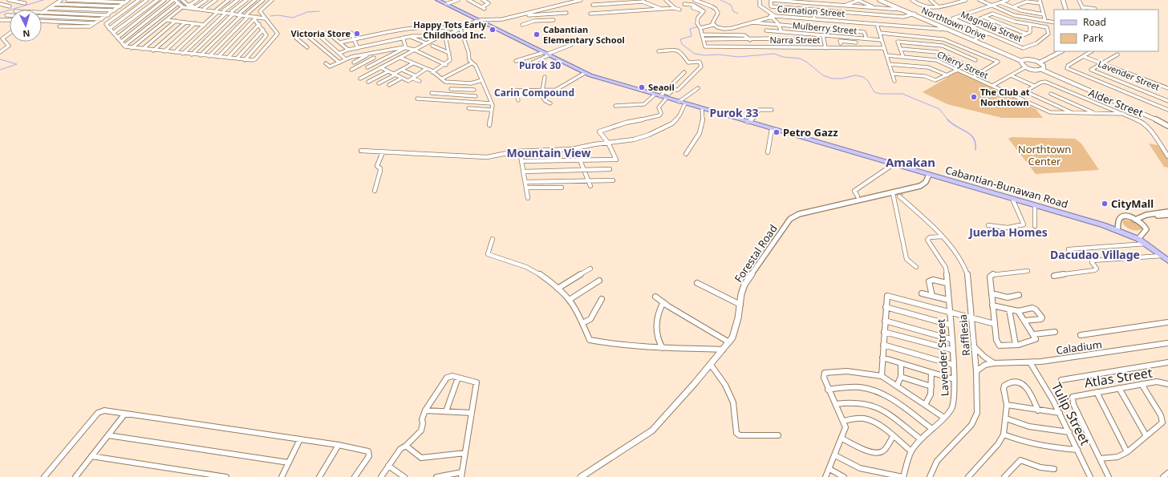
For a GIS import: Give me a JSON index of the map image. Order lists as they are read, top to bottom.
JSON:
{
  "streets": {
    "main road": ["Cabantian-Bunawan Road"],
    "street": [
      "Carnation Street",
      "Northtown Drive",
      "Magnolia Street",
      "Mulberry Street",
      "Narra Street",
      "Cherry Street",
      "Lavender Street",
      "Alder Street",
      "Forestal Road",
      "Rafflesia",
      "Caladium",
      "Atlas Street",
      "Tulip Street"
    ]
  },
  "crossings": [
    ["Carnation Street", "Northtown Drive"],
    ["Cherry Street", "Alder Street"],
    ["Lavender Street", "Rafflesia"],
    ["Cabantian-Bunawan Road", "Forestal Road"],
    ["Forestal Road", "Rafflesia"],
    ["Rafflesia", "Caladium"],
    ["Caladium", "Tulip Street"]
  ],
  "districts": [
    "Purok 30",
    "Carin Compound",
    "Purok 33",
    "Mountain View",
    "Amakan",
    "Juerba Homes",
    "Dacudao Village"
  ],
  "parks": ["Northtown Center"],
  "places": [
    "Happy Tots Early Childhood Inc.",
    "Victoria Store",
    "Cabantian Elementary School",
    "Seaoil",
    "The Club at Northtown",
    "Petro Gazz",
    "CityMall"
  ],
  "legend": ["Road", "Park"],
  "north": "bottom"
}
